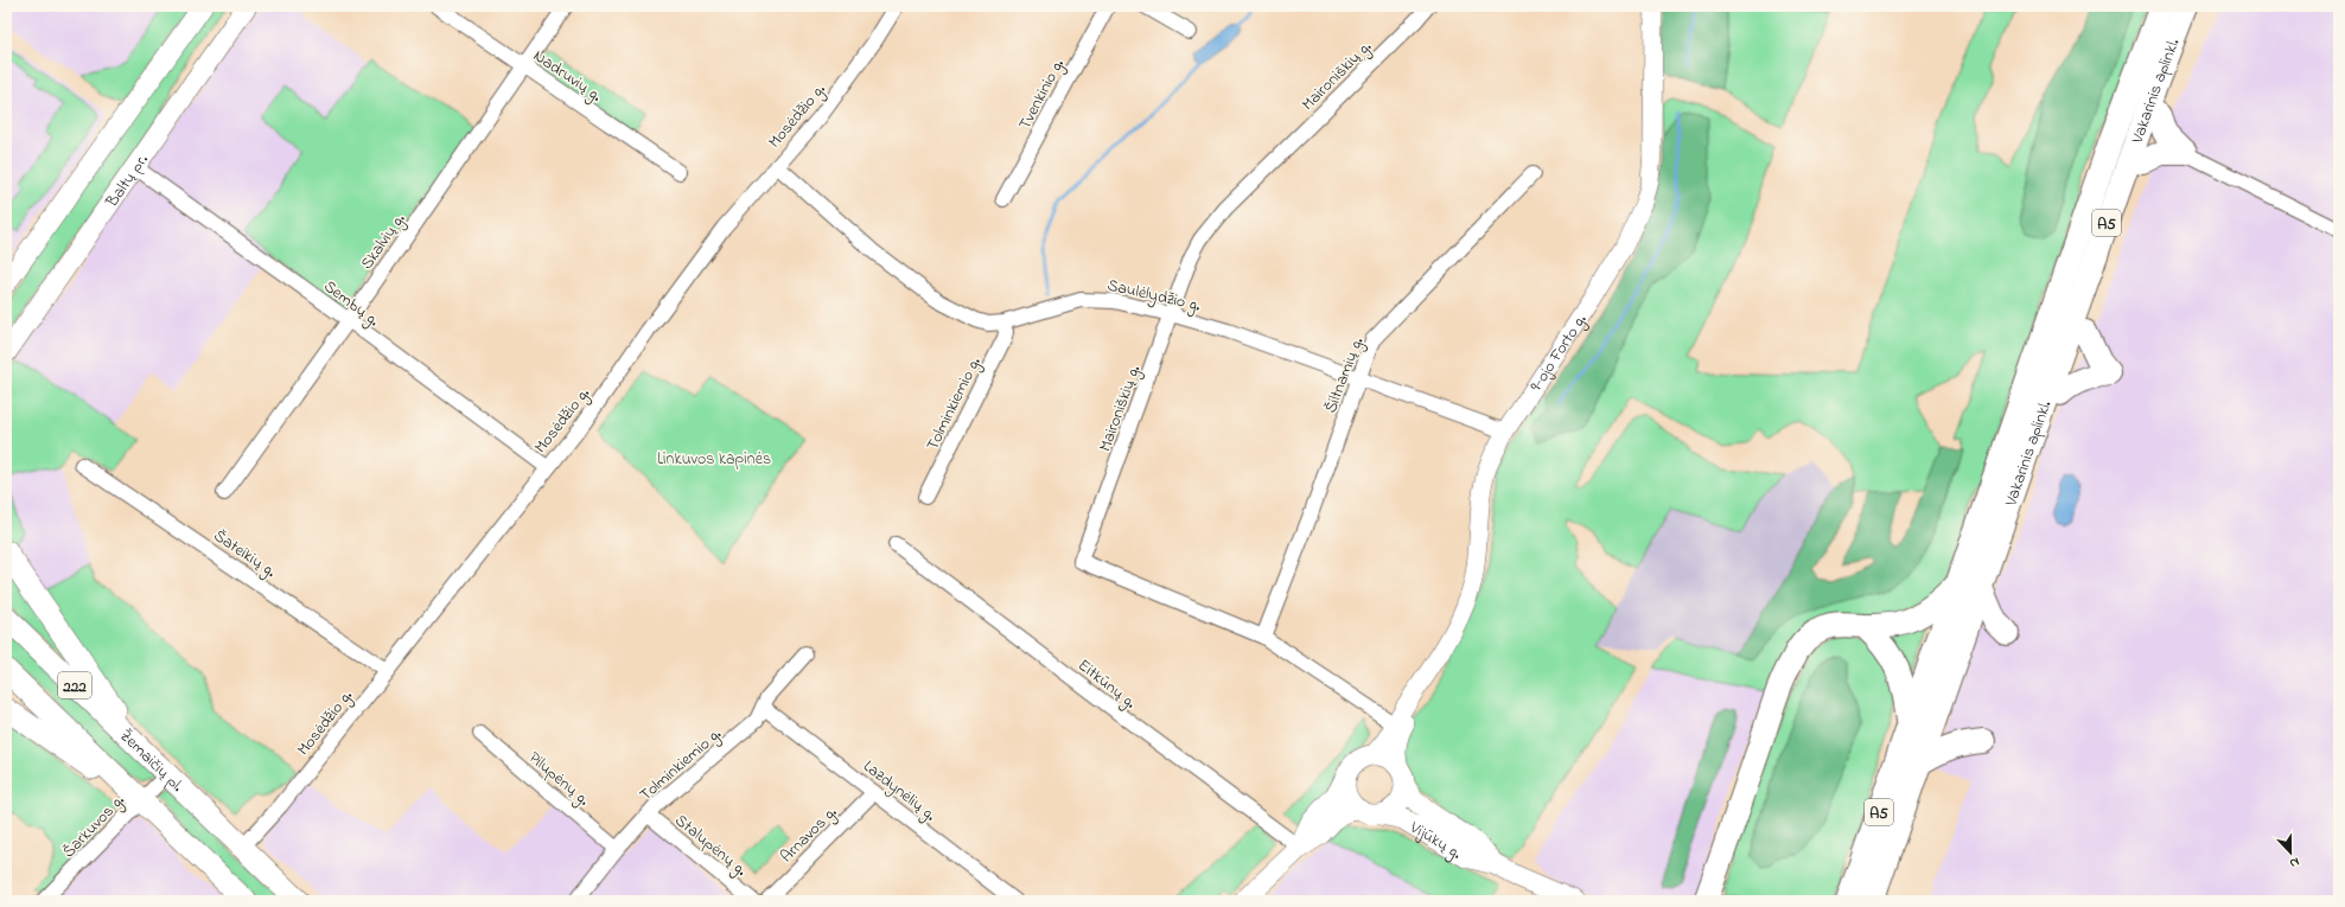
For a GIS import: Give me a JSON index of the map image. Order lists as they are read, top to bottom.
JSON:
{
  "streets": {
    "highway": ["Vakarinis aplinkl.", "A5"],
    "main road": [
      "Baltų pr.",
      "222",
      "Žemaičių pl.",
      "Vijūkų g."
    ],
    "street": [
      "Nadruvių g.",
      "Maironiškių g.",
      "Tvenkinio g.",
      "Mosėdžio g.",
      "Skalvių g.",
      "Saulėlydžio g.",
      "Sembų g.",
      "9-ojo Forto g.",
      "Šiltnamių g.",
      "Tolminkiemio g.",
      "Šateikių g.",
      "Eitkūnų g.",
      "Pilupėnų g.",
      "Lazdynėlių g.",
      "Šarkuvos g.",
      "Arnavos g.",
      "Stalupėnų g."
    ]
  },
  "crossings": [
    ["Nadruvių g.", "Skalvių g."],
    ["Maironiškių g.", "Saulėlydžio g."],
    ["Maironiškių g.", "9-ojo Forto g."],
    ["Maironiškių g.", "Šiltnamių g."],
    ["Mosėdžio g.", "Saulėlydžio g."],
    ["Mosėdžio g.", "Sembų g."],
    ["Mosėdžio g.", "Šateikių g."],
    ["Mosėdžio g.", "Žemaičių pl."],
    ["Baltų pr.", "Sembų g."],
    ["Skalvių g.", "Sembų g."],
    ["Saulėlydžio g.", "9-ojo Forto g."],
    ["Saulėlydžio g.", "Šiltnamių g."],
    ["Saulėlydžio g.", "Tolminkiemio g."],
    ["9-ojo Forto g.", "Vijūkų g."],
    ["Tolminkiemio g.", "Pilupėnų g."],
    ["Tolminkiemio g.", "Lazdynėlių g."],
    ["Tolminkiemio g.", "Stalupėnų g."],
    ["222", "Šarkuvos g."],
    ["Žemaičių pl.", "Šarkuvos g."],
    ["Lazdynėlių g.", "Arnavos g."]
  ],
  "parks": ["Linkuvos kapinės"],
  "north": "bottom"
}
